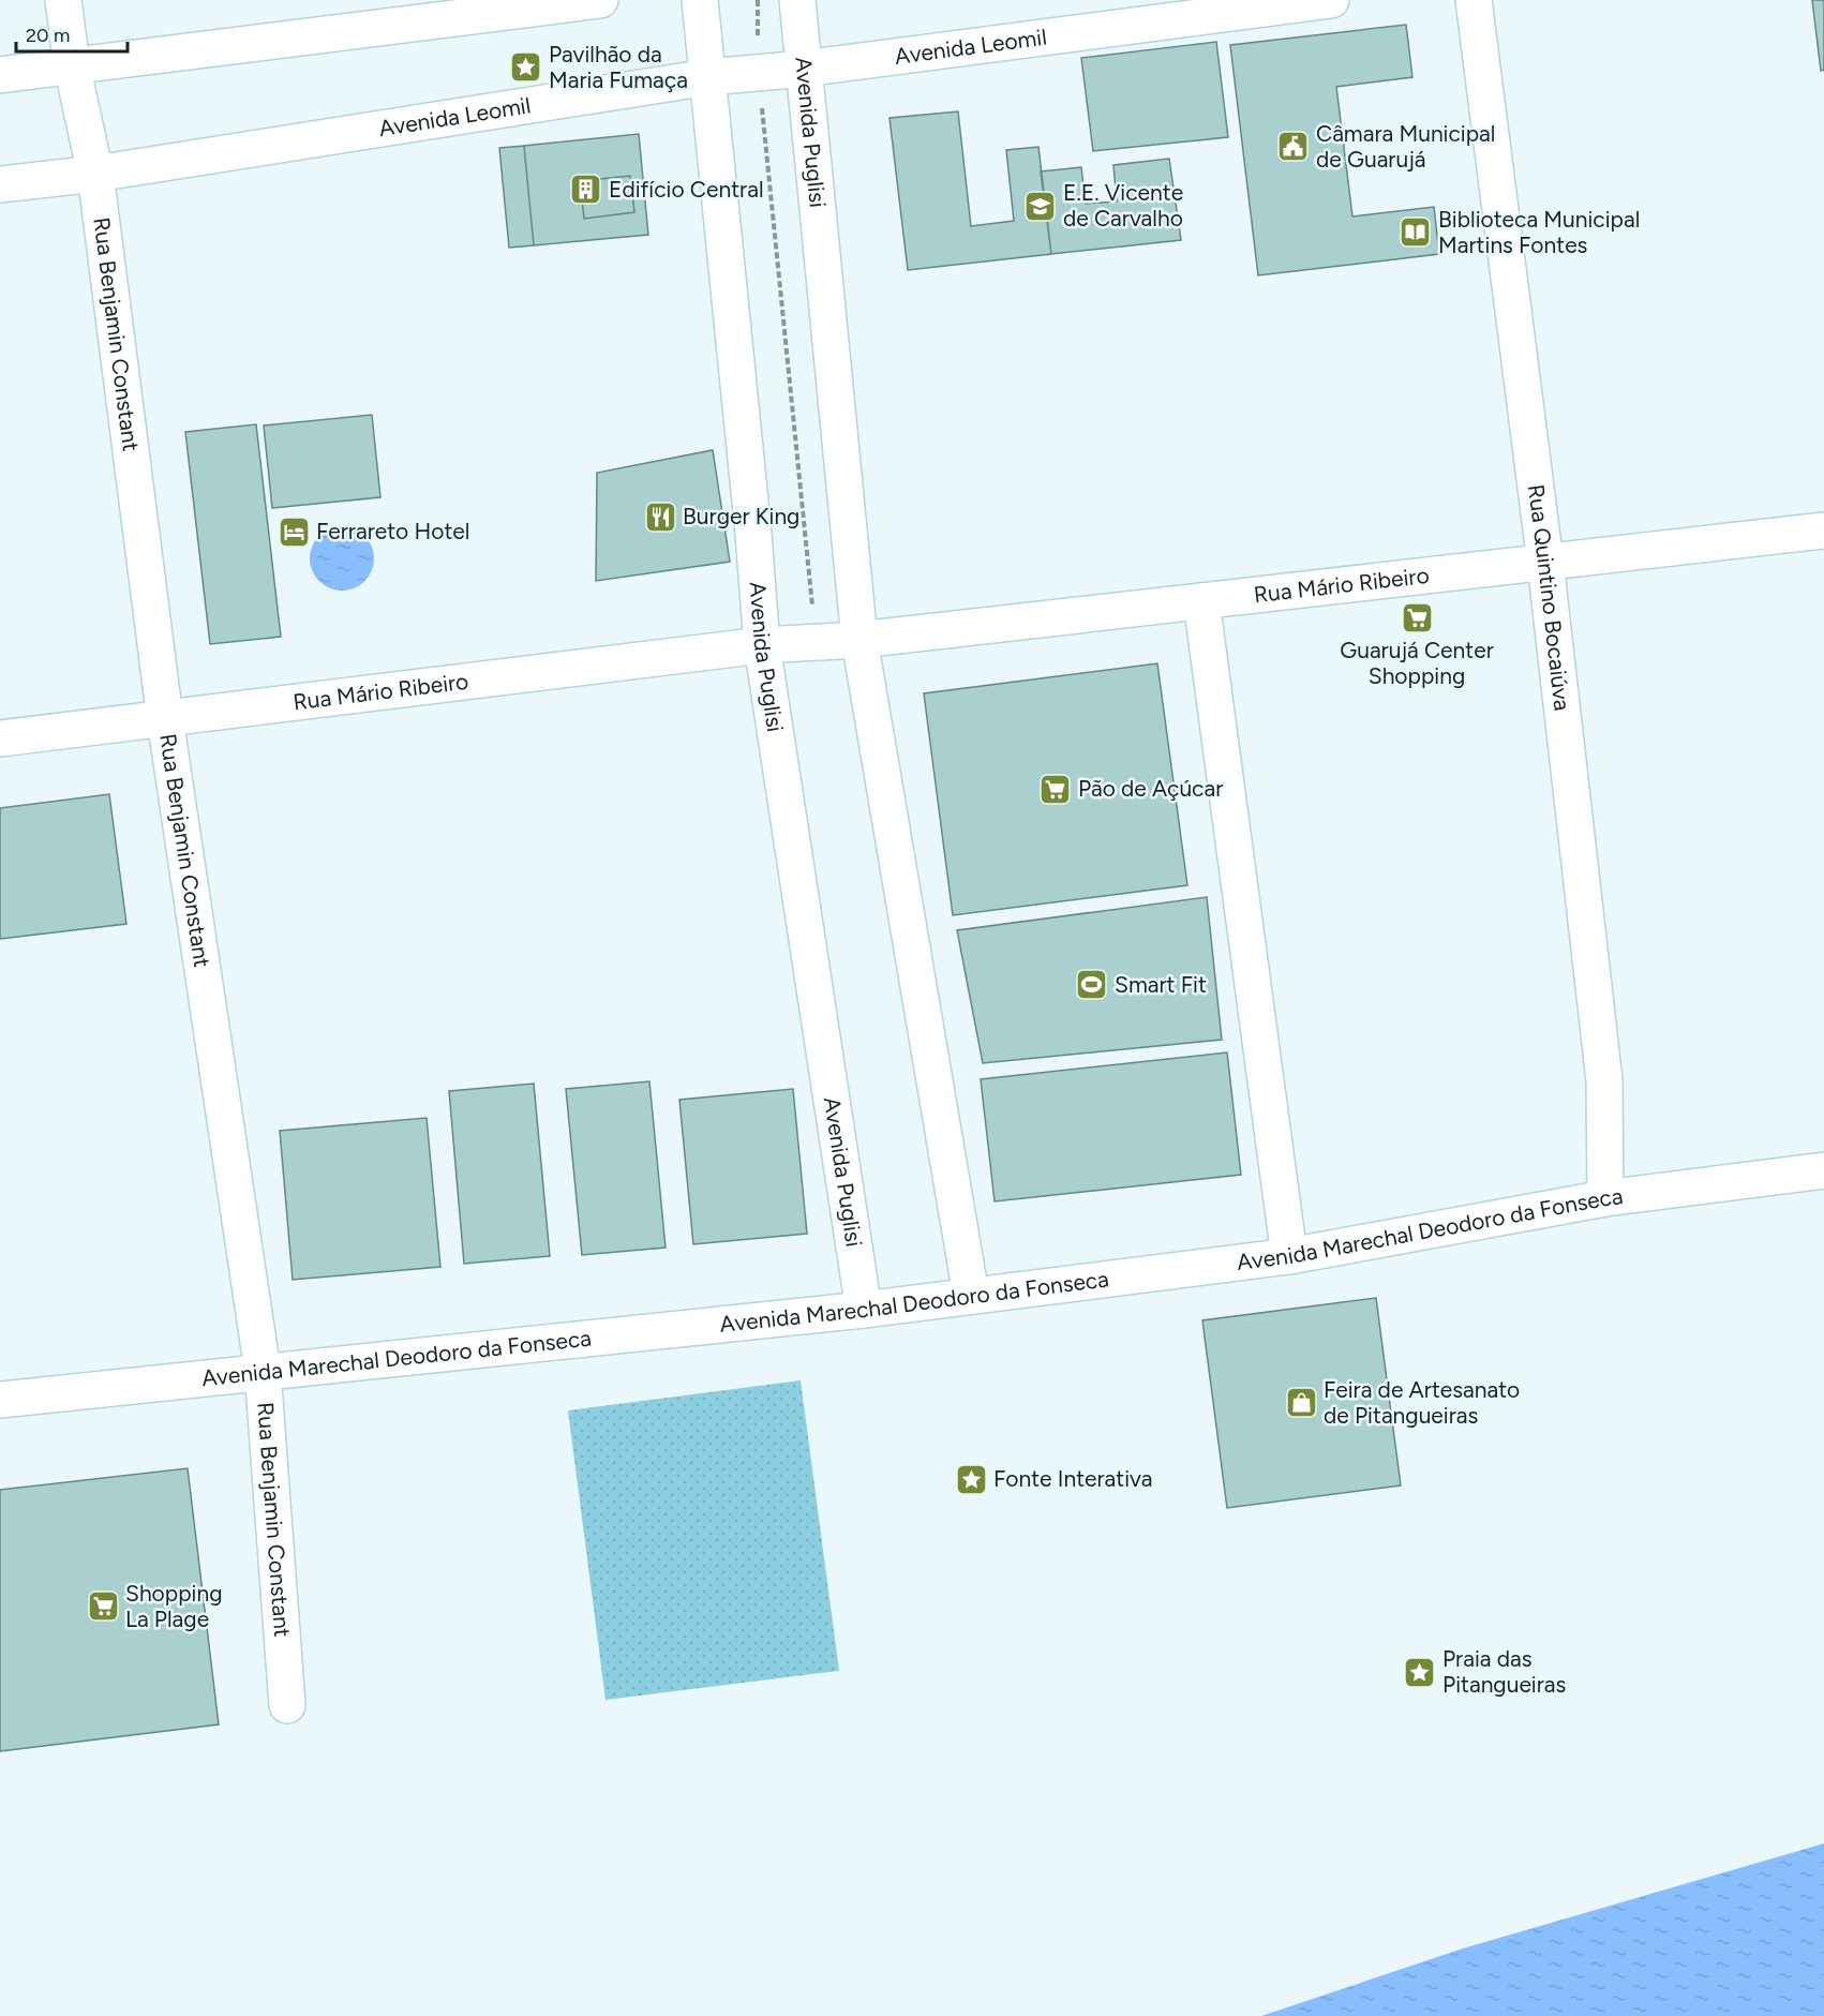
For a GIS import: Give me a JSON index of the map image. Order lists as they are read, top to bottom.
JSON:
{
  "streets": {
    "street": [
      "Avenida Leomil",
      "Avenida Puglisi",
      "Rua Benjamin Constant",
      "Rua Mário Ribeiro",
      "Rua Quintino Bocaiúva",
      "Avenida Marechal Deodoro da Fonseca"
    ]
  },
  "crossings": [
    ["Avenida Leomil", "Avenida Puglisi"],
    ["Avenida Leomil", "Rua Benjamin Constant"],
    ["Avenida Puglisi", "Rua Mário Ribeiro"],
    ["Avenida Puglisi", "Avenida Marechal Deodoro da Fonseca"],
    ["Rua Benjamin Constant", "Rua Mário Ribeiro"],
    ["Rua Benjamin Constant", "Avenida Marechal Deodoro da Fonseca"],
    ["Rua Mário Ribeiro", "Rua Quintino Bocaiúva"],
    ["Rua Quintino Bocaiúva", "Avenida Marechal Deodoro da Fonseca"]
  ],
  "places": {
    "place": ["Pavilhão da Maria Fumaça", "Fonte Interativa", "Praia das Pitangueiras"],
    "public building": ["Câmara Municipal de Guarujá"],
    "building": ["Edifício Central"],
    "school or university": ["E.E. Vicente de Carvalho"],
    "library": ["Biblioteca Municipal Martins Fontes"],
    "restaurant": ["Burger King"],
    "hotel": ["Ferrareto Hotel"],
    "supermarket": ["Guarujá Center Shopping", "Pão de Açúcar", "Shopping La Plage"],
    "sports": ["Smart Fit"],
    "shop": ["Feira de Artesanato de Pitangueiras"]
  },
  "scale_bar": "20 m"
}
